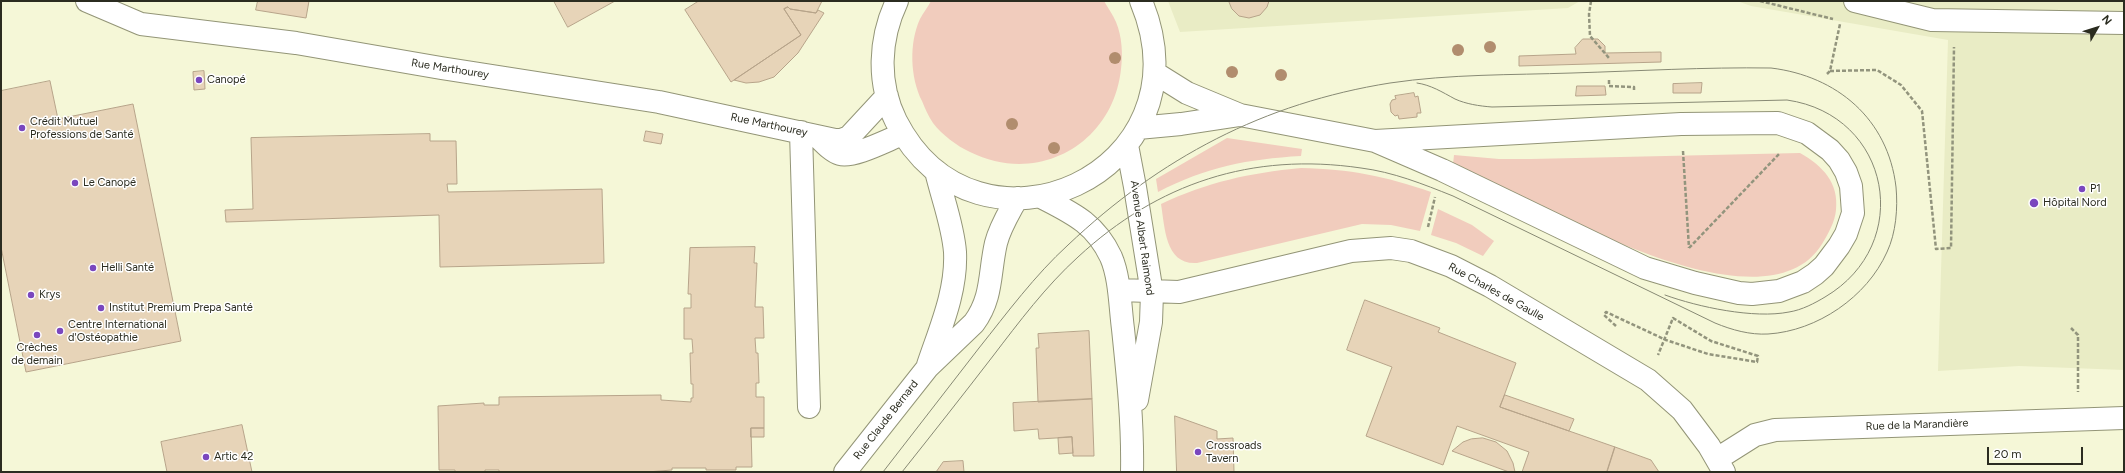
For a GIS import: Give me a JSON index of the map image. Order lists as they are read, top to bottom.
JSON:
{
  "streets": {
    "street": [
      "Rue Marthourey",
      "Avenue Albert Raimond",
      "Rue Charles de Gaulle",
      "Rue Claude Bernard",
      "Rue de la Marandière"
    ]
  },
  "crossings": [
    ["Avenue Albert Raimond", "Rue Charles de Gaulle"],
    ["Rue Charles de Gaulle", "Rue de la Marandière"]
  ],
  "places": [
    "Canopé",
    "Crédit Mutuel Professions de Santé",
    "Le Canopé",
    "P1",
    "Hôpital Nord",
    "Helli Santé",
    "Krys",
    "Institut Premium Prepa Santé",
    "Centre International d'Ostéopathie",
    "Crèches de demain",
    "Crossroads Tavern",
    "Artic 42"
  ],
  "scale_bar": "20 m",
  "north": "top right"
}
